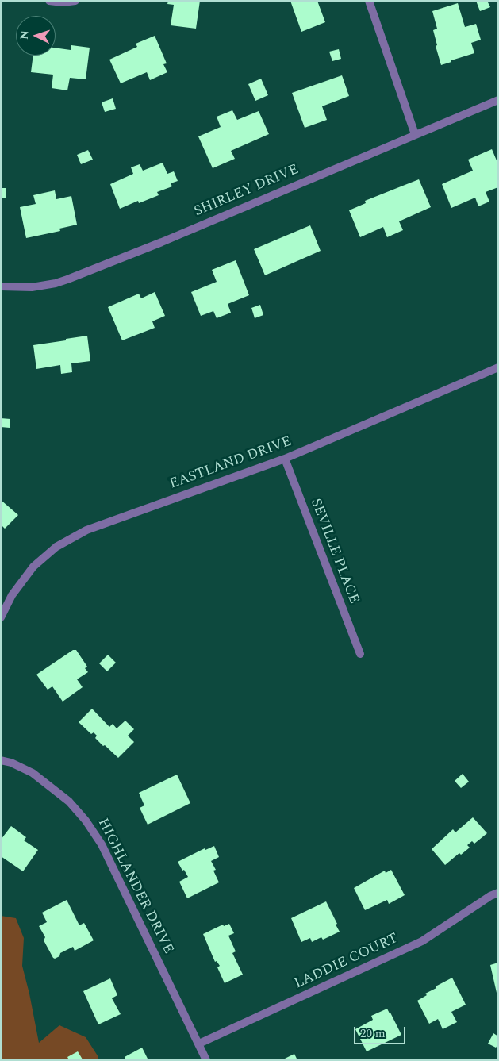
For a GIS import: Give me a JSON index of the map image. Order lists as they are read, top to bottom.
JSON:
{
  "streets": {
    "street": [
      "SHIRLEY DRIVE",
      "EASTLAND DRIVE",
      "SEVILLE PLACE",
      "HIGHLANDER DRIVE",
      "LADDIE COURT"
    ]
  },
  "crossings": [
    ["EASTLAND DRIVE", "SEVILLE PLACE"],
    ["HIGHLANDER DRIVE", "LADDIE COURT"]
  ],
  "scale_bar": "20 m",
  "north": "left"
}
